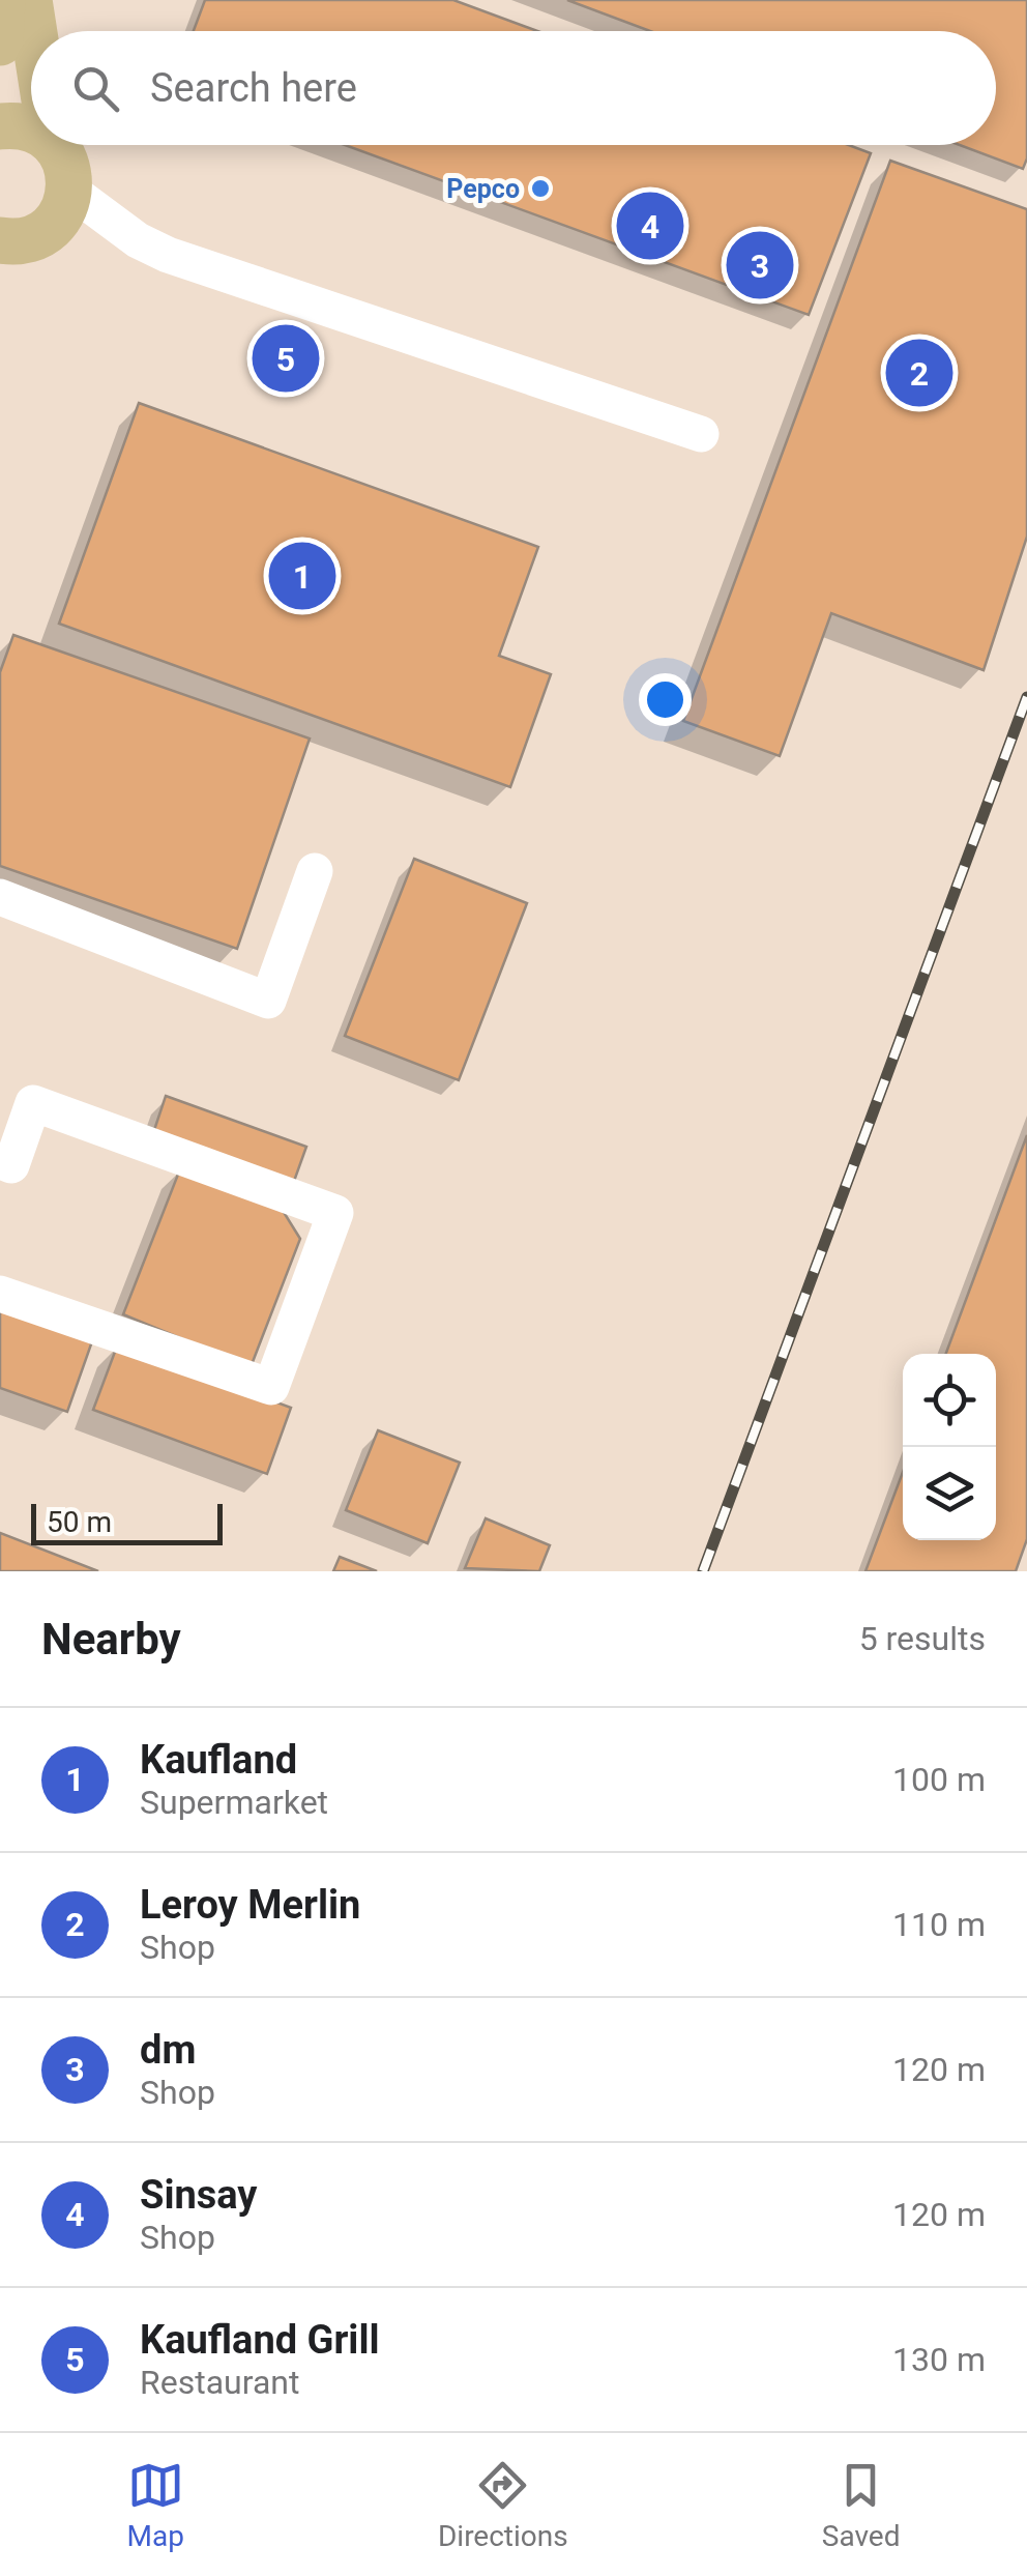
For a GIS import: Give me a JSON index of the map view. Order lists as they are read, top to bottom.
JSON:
{
  "places": ["Pepco"],
  "scale_bar": "50 m",
  "page": {
    "search": "Search here",
    "pins": [
      "4",
      "3",
      "5",
      "2",
      "1"
    ],
    "scale": "50 m",
    "heading": ["Nearby", "5 results"],
    "list": [
      {
        "mark": "1",
        "name": "Kaufland",
        "note": "Supermarket",
        "value": "100 m"
      },
      {
        "mark": "2",
        "name": "Leroy Merlin",
        "note": "Shop",
        "value": "110 m"
      },
      {
        "mark": "3",
        "name": "dm",
        "note": "Shop",
        "value": "120 m"
      },
      {
        "mark": "4",
        "name": "Sinsay",
        "note": "Shop",
        "value": "120 m"
      },
      {
        "mark": "5",
        "name": "Kaufland Grill",
        "note": "Restaurant",
        "value": "130 m"
      }
    ],
    "nav": ["Map", "Directions", "Saved"]
  }
}
